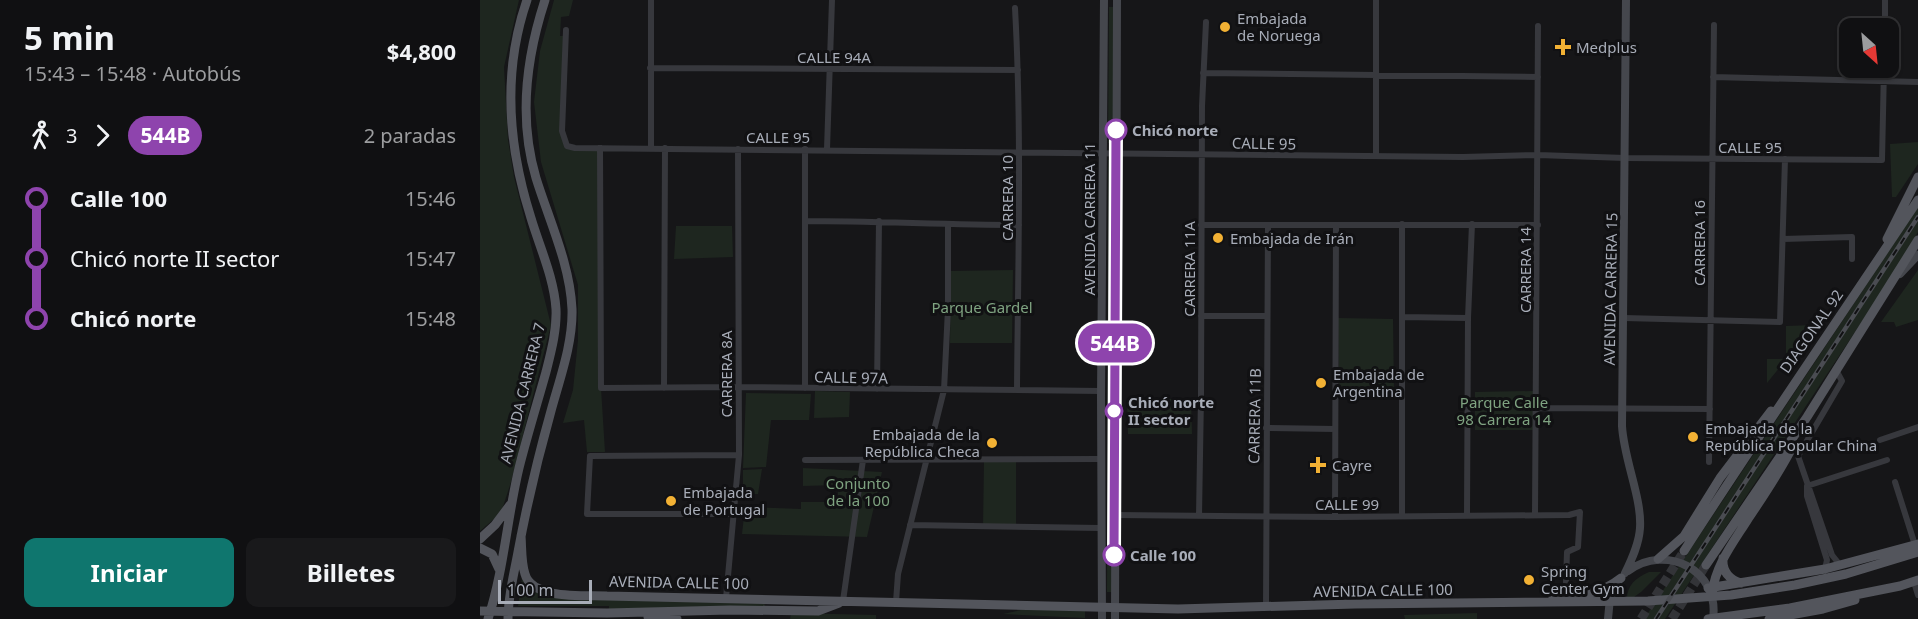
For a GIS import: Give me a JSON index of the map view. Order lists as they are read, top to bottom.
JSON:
{
  "streets": {
    "main road": [
      "AVENIDA CARRERA 11",
      "AVENIDA CARRERA 15",
      "DIAGONAL 92",
      "AVENIDA CARRERA 7",
      "AVENIDA CALLE 100"
    ],
    "street": [
      "CALLE 94A",
      "CALLE 95",
      "CARRERA 10",
      "CARRERA 16",
      "CARRERA 11A",
      "CARRERA 14",
      "CARRERA 8A",
      "CALLE 97A",
      "CARRERA 11B",
      "CALLE 99"
    ]
  },
  "crossings": [
    ["CALLE 94A", "CARRERA 10"],
    ["CALLE 95", "CARRERA 10"],
    ["CALLE 95", "AVENIDA CARRERA 11"],
    ["CALLE 95", "CARRERA 16"],
    ["CALLE 95", "CARRERA 11A"],
    ["CALLE 95", "CARRERA 14"],
    ["CALLE 95", "AVENIDA CARRERA 15"],
    ["CALLE 95", "CARRERA 8A"],
    ["CALLE 95", "CALLE 97A"],
    ["CARRERA 10", "CALLE 97A"],
    ["AVENIDA CARRERA 11", "CALLE 97A"],
    ["AVENIDA CARRERA 11", "CALLE 99"],
    ["AVENIDA CARRERA 11", "AVENIDA CALLE 100"],
    ["CARRERA 11A", "CALLE 99"],
    ["CARRERA 14", "CALLE 99"],
    ["CARRERA 8A", "CALLE 97A"],
    ["CARRERA 8A", "AVENIDA CALLE 100"],
    ["CARRERA 11B", "CALLE 99"],
    ["CARRERA 11B", "AVENIDA CALLE 100"]
  ],
  "parks": ["Parque Gardel", "Parque Calle 98 Carrera 14", "Conjunto de la 100"],
  "places": {
    "other": [
      "Embajada de Noruega",
      "Chicó norte",
      "Embajada de Irán",
      "Embajada de Argentina",
      "Chicó norte II sector",
      "Embajada de la República Popular China",
      "Embajada de la República Checa",
      "Embajada de Portugal",
      "Calle 100",
      "Spring Center Gym"
    ],
    "health": ["Medplus", "Cayre"]
  },
  "lines": ["bus line 544B"],
  "scale_bar": "100 m",
  "north": "bottom right",
  "page": {
    "heading": ["5 min", "15:43 – 15:48 · Autobús", "$4,800"],
    "on_map": "544B",
    "legs": ["3", "544B", "2 paradas"],
    "list": [
      {
        "name": "Calle 100",
        "value": "15:46"
      },
      {
        "name": "Chicó norte II sector",
        "value": "15:47"
      },
      {
        "name": "Chicó norte",
        "value": "15:48"
      }
    ],
    "buttons": ["Iniciar", "Billetes"],
    "scale": "100 m"
  }
}
